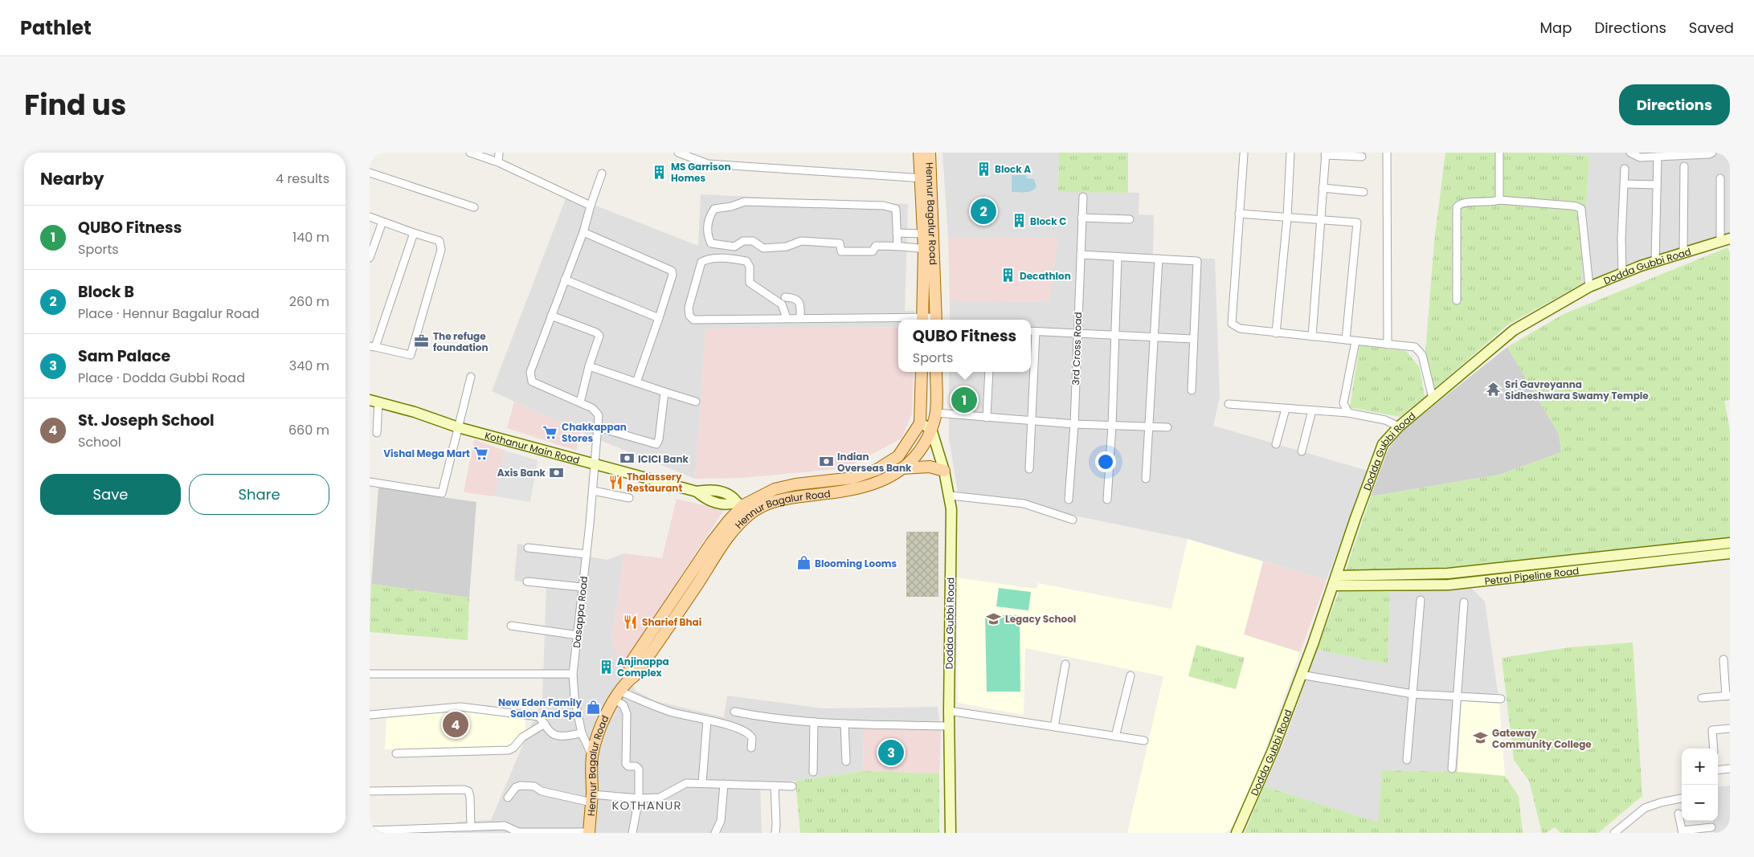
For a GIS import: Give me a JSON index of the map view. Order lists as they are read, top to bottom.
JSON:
{
  "streets": {
    "main road": ["Hennur Bagalur Road"],
    "street": [
      "Dodda Gubbi Road",
      "3rd Cross Road",
      "Kothanur Main Road",
      "Petrol Pipeline Road",
      "Dasappa Road"
    ]
  },
  "crossings": [
    ["Hennur Bagalur Road", "Dodda Gubbi Road"],
    ["Hennur Bagalur Road", "Kothanur Main Road"],
    ["Hennur Bagalur Road", "Dasappa Road"],
    ["Dodda Gubbi Road", "Petrol Pipeline Road"],
    ["Kothanur Main Road", "Dasappa Road"]
  ],
  "districts": ["KOTHANUR"],
  "places": {
    "building": [
      "Block A",
      "MS Garrison Homes",
      "Block C",
      "Decathlon",
      "Anjinappa Complex"
    ],
    "office": ["The refuge foundation"],
    "temple": ["Sri Gavreyanna Sidheshwara Swamy Temple"],
    "supermarket": ["Chakkappan Stores", "Vishal Mega Mart"],
    "bank": ["ICICI Bank", "Indian Overseas Bank", "Axis Bank"],
    "restaurant": ["Thalassery Restaurant", "Sharief Bhai"],
    "shop": ["Blooming Looms", "New Eden Family Salon And Spa"],
    "school or university": ["Legacy School", "Gateway Community College"]
  },
  "page": {
    "header": "Pathlet",
    "nav": ["Map", "Directions", "Saved"],
    "title": "Find us",
    "buttons": [
      "Directions",
      ["Save", "Share"]
    ],
    "heading": ["Nearby", "4 results"],
    "pins": [
      "2",
      "1",
      "4",
      "3"
    ],
    "list": [
      {
        "mark": "1",
        "name": "QUBO Fitness",
        "note": "Sports",
        "value": "140 m"
      },
      {
        "mark": "2",
        "name": "Block B",
        "note": "Place · Hennur Bagalur Road",
        "value": "260 m"
      },
      {
        "mark": "3",
        "name": "Sam Palace",
        "note": "Place · Dodda Gubbi Road",
        "value": "340 m"
      },
      {
        "mark": "4",
        "name": "St. Joseph School",
        "note": "School",
        "value": "660 m"
      }
    ],
    "popup": ["QUBO Fitness", "Sports"],
    "map_buttons": ["+", "−"]
  }
}
